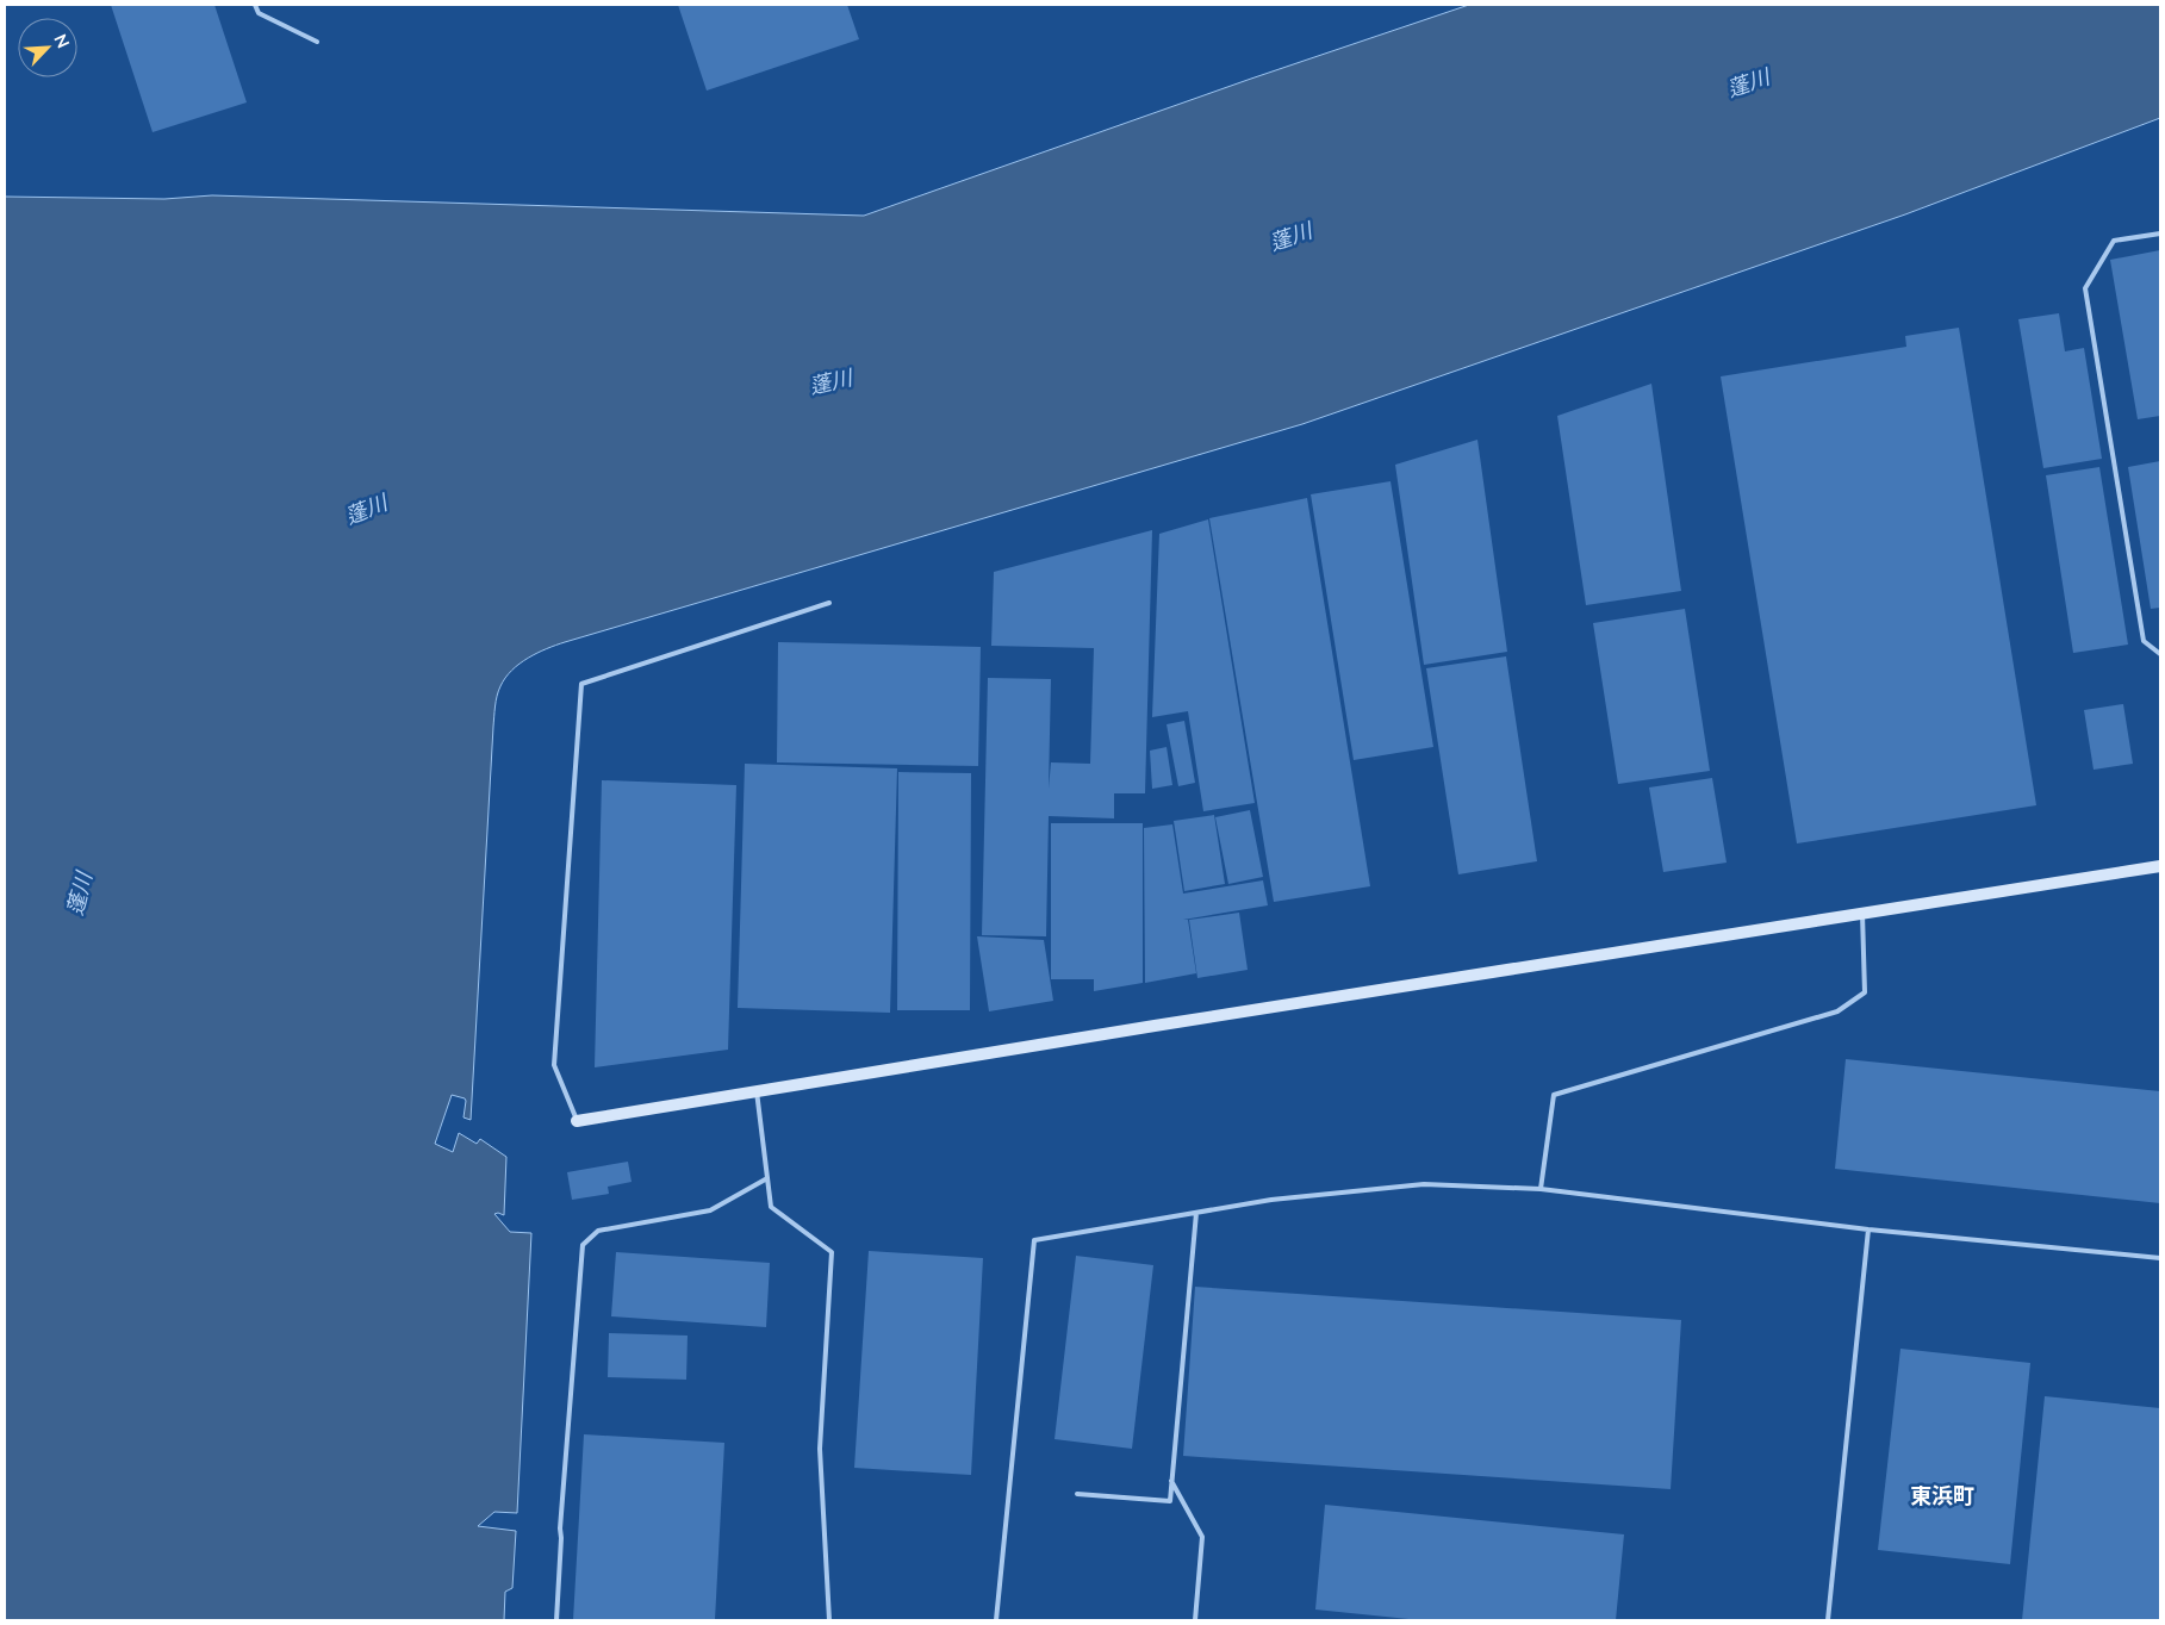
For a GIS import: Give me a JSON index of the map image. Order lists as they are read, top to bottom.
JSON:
{
  "districts": ["東浜町"],
  "water": ["蓬川"],
  "north": "top right"
}
